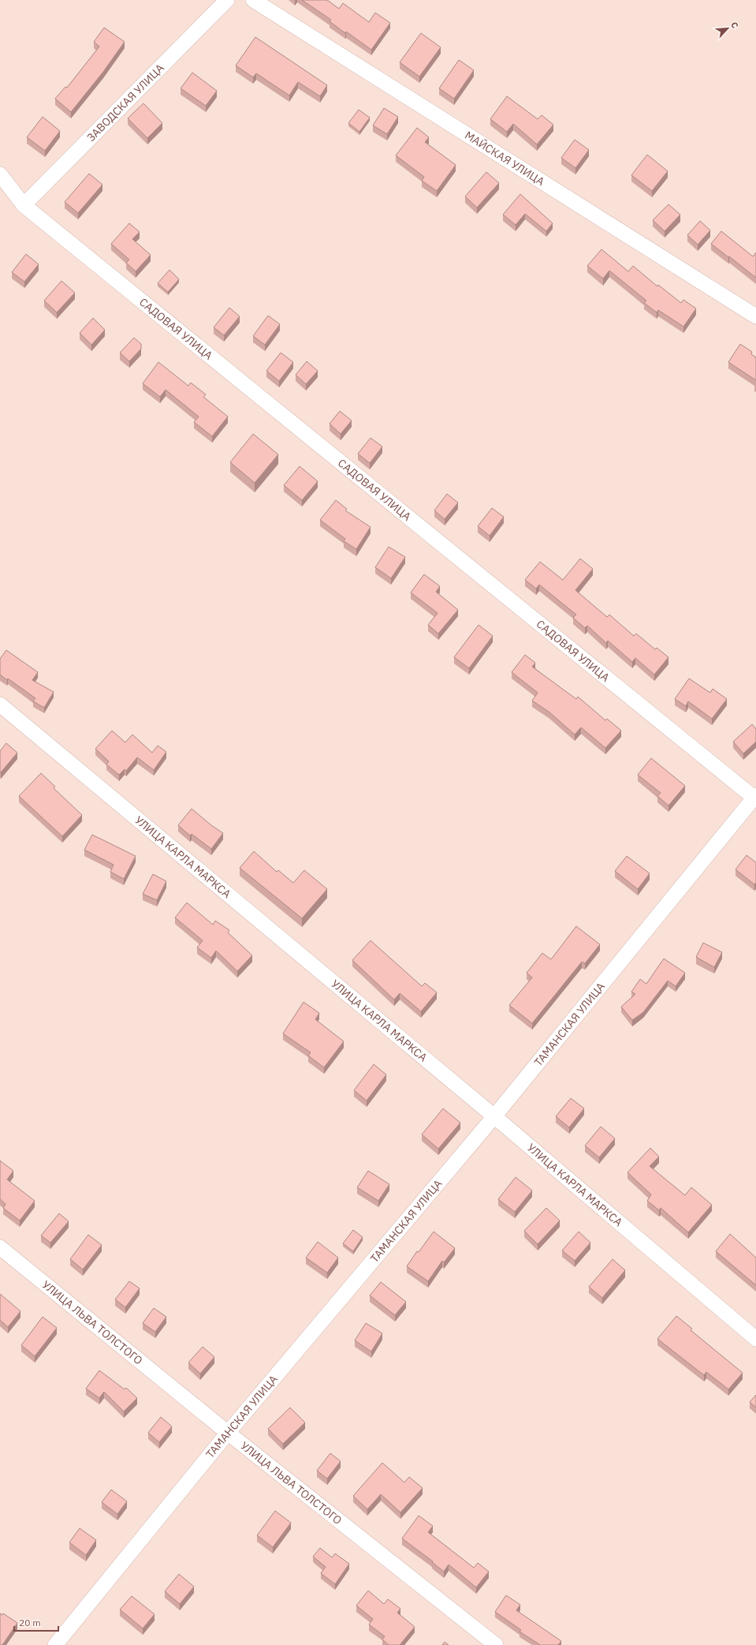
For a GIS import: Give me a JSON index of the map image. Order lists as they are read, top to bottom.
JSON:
{
  "streets": {
    "street": [
      "ЗАВОДСКАЯ УЛИЦА",
      "МАЙСКАЯ УЛИЦА",
      "САДОВАЯ УЛИЦА",
      "УЛИЦА КАРЛА МАРКСА",
      "ТАМАНСКАЯ УЛИЦА",
      "УЛИЦА ЛЬВА ТОЛСТОГО"
    ]
  },
  "crossings": [
    ["ЗАВОДСКАЯ УЛИЦА", "САДОВАЯ УЛИЦА"],
    ["САДОВАЯ УЛИЦА", "ТАМАНСКАЯ УЛИЦА"],
    ["УЛИЦА КАРЛА МАРКСА", "ТАМАНСКАЯ УЛИЦА"],
    ["ТАМАНСКАЯ УЛИЦА", "УЛИЦА ЛЬВА ТОЛСТОГО"]
  ],
  "scale_bar": "20 m",
  "north": "top right"
}
